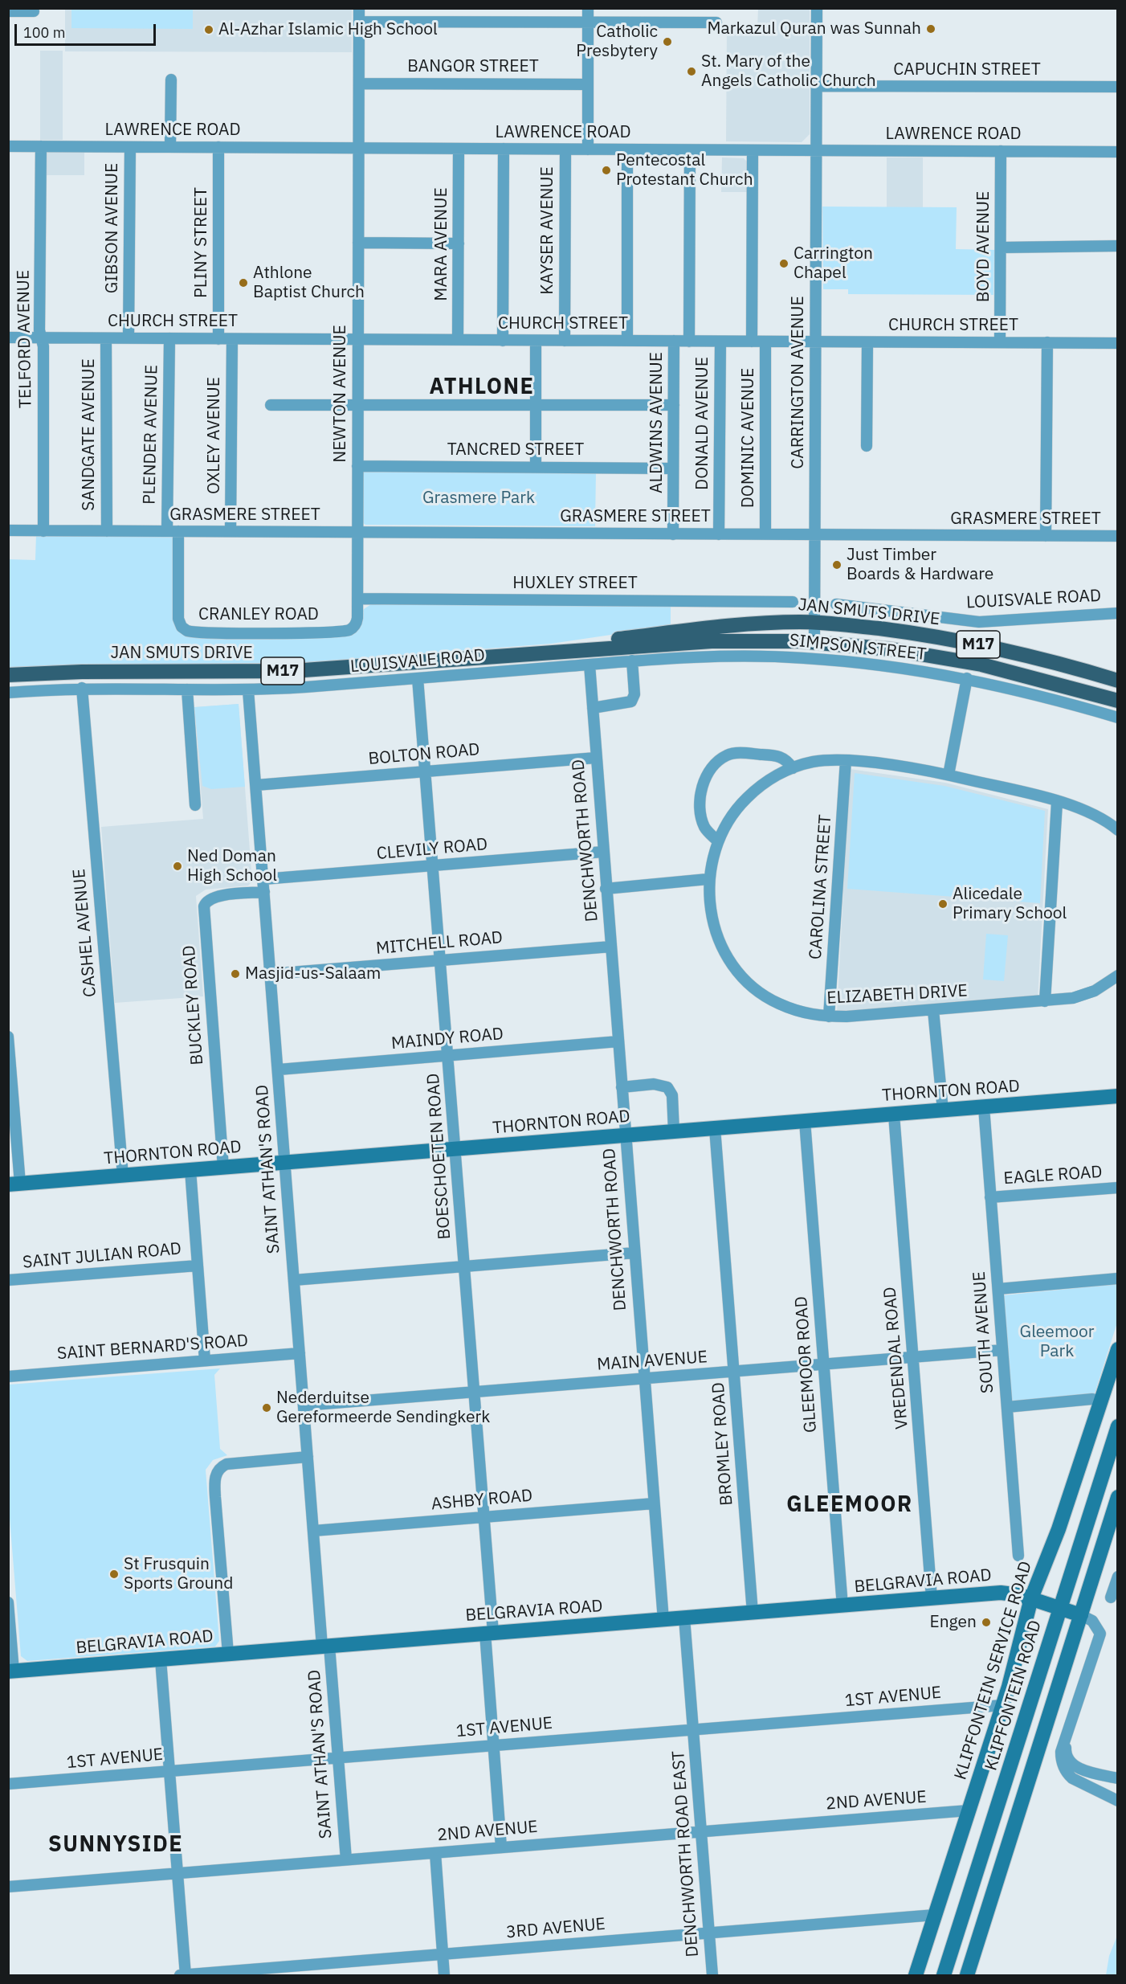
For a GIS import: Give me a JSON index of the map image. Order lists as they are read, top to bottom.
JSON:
{
  "streets": {
    "main road": ["JAN SMUTS DRIVE", "M17"],
    "street": [
      "BANGOR STREET",
      "CAPUCHIN STREET",
      "LAWRENCE ROAD",
      "GIBSON AVENUE",
      "KAYSER AVENUE",
      "PLINY STREET",
      "MARA AVENUE",
      "BOYD AVENUE",
      "CHURCH STREET",
      "TELFORD AVENUE",
      "CARRINGTON AVENUE",
      "NEWTON AVENUE",
      "ALDWINS AVENUE",
      "DONALD AVENUE",
      "SANDGATE AVENUE",
      "PLENDER AVENUE",
      "OXLEY AVENUE",
      "DOMINIC AVENUE",
      "TANCRED STREET",
      "GRASMERE STREET",
      "HUXLEY STREET",
      "LOUISVALE ROAD",
      "CRANLEY ROAD",
      "SIMPSON STREET",
      "BOLTON ROAD",
      "DENCHWORTH ROAD",
      "CLEVILY ROAD",
      "CAROLINA STREET",
      "CASHEL AVENUE",
      "MITCHELL ROAD",
      "ELIZABETH DRIVE",
      "BUCKLEY ROAD",
      "MAINDY ROAD",
      "THORNTON ROAD",
      "BOESCHOETEN ROAD",
      "SAINT ATHAN'S ROAD",
      "EAGLE ROAD",
      "SAINT JULIAN ROAD",
      "SOUTH AVENUE",
      "SAINT BERNARD'S ROAD",
      "VREDENDAL ROAD",
      "MAIN AVENUE",
      "GLEEMOOR ROAD",
      "BROMLEY ROAD",
      "ASHBY ROAD",
      "BELGRAVIA ROAD",
      "KLIPFONTEIN SERVICE ROAD",
      "KLIPFONTEIN ROAD",
      "1ST AVENUE",
      "2ND AVENUE",
      "DENCHWORTH ROAD EAST",
      "3RD AVENUE"
    ]
  },
  "crossings": [
    ["BANGOR STREET", "NEWTON AVENUE"],
    ["CAPUCHIN STREET", "CARRINGTON AVENUE"],
    ["LAWRENCE ROAD", "GIBSON AVENUE"],
    ["LAWRENCE ROAD", "KAYSER AVENUE"],
    ["LAWRENCE ROAD", "PLINY STREET"],
    ["LAWRENCE ROAD", "MARA AVENUE"],
    ["LAWRENCE ROAD", "BOYD AVENUE"],
    ["LAWRENCE ROAD", "TELFORD AVENUE"],
    ["LAWRENCE ROAD", "CARRINGTON AVENUE"],
    ["LAWRENCE ROAD", "NEWTON AVENUE"],
    ["GIBSON AVENUE", "CHURCH STREET"],
    ["KAYSER AVENUE", "CHURCH STREET"],
    ["PLINY STREET", "CHURCH STREET"],
    ["MARA AVENUE", "CHURCH STREET"],
    ["BOYD AVENUE", "CHURCH STREET"],
    ["CHURCH STREET", "TELFORD AVENUE"],
    ["CHURCH STREET", "CARRINGTON AVENUE"],
    ["CHURCH STREET", "NEWTON AVENUE"],
    ["CHURCH STREET", "ALDWINS AVENUE"],
    ["CHURCH STREET", "DONALD AVENUE"],
    ["CHURCH STREET", "SANDGATE AVENUE"],
    ["CHURCH STREET", "PLENDER AVENUE"],
    ["CHURCH STREET", "OXLEY AVENUE"],
    ["CHURCH STREET", "DOMINIC AVENUE"],
    ["TELFORD AVENUE", "GRASMERE STREET"],
    ["CARRINGTON AVENUE", "GRASMERE STREET"],
    ["CARRINGTON AVENUE", "JAN SMUTS DRIVE"],
    ["NEWTON AVENUE", "TANCRED STREET"],
    ["NEWTON AVENUE", "GRASMERE STREET"],
    ["NEWTON AVENUE", "HUXLEY STREET"],
    ["NEWTON AVENUE", "CRANLEY ROAD"],
    ["ALDWINS AVENUE", "TANCRED STREET"],
    ["ALDWINS AVENUE", "GRASMERE STREET"],
    ["DONALD AVENUE", "GRASMERE STREET"],
    ["SANDGATE AVENUE", "GRASMERE STREET"],
    ["PLENDER AVENUE", "GRASMERE STREET"],
    ["PLENDER AVENUE", "CRANLEY ROAD"],
    ["OXLEY AVENUE", "GRASMERE STREET"],
    ["DOMINIC AVENUE", "GRASMERE STREET"],
    ["GRASMERE STREET", "CRANLEY ROAD"],
    ["LOUISVALE ROAD", "SIMPSON STREET"],
    ["LOUISVALE ROAD", "DENCHWORTH ROAD"],
    ["LOUISVALE ROAD", "CASHEL AVENUE"],
    ["LOUISVALE ROAD", "BOESCHOETEN ROAD"],
    ["LOUISVALE ROAD", "SAINT ATHAN'S ROAD"],
    ["SIMPSON STREET", "DENCHWORTH ROAD"],
    ["BOLTON ROAD", "DENCHWORTH ROAD"],
    ["BOLTON ROAD", "BOESCHOETEN ROAD"],
    ["BOLTON ROAD", "SAINT ATHAN'S ROAD"],
    ["DENCHWORTH ROAD", "CLEVILY ROAD"],
    ["DENCHWORTH ROAD", "MITCHELL ROAD"],
    ["DENCHWORTH ROAD", "MAINDY ROAD"],
    ["DENCHWORTH ROAD", "THORNTON ROAD"],
    ["DENCHWORTH ROAD", "MAIN AVENUE"],
    ["DENCHWORTH ROAD", "ASHBY ROAD"],
    ["DENCHWORTH ROAD", "BELGRAVIA ROAD"],
    ["CLEVILY ROAD", "BOESCHOETEN ROAD"],
    ["CLEVILY ROAD", "SAINT ATHAN'S ROAD"],
    ["CAROLINA STREET", "ELIZABETH DRIVE"],
    ["CASHEL AVENUE", "THORNTON ROAD"],
    ["MITCHELL ROAD", "BOESCHOETEN ROAD"],
    ["MITCHELL ROAD", "SAINT ATHAN'S ROAD"],
    ["BUCKLEY ROAD", "THORNTON ROAD"],
    ["BUCKLEY ROAD", "SAINT ATHAN'S ROAD"],
    ["MAINDY ROAD", "BOESCHOETEN ROAD"],
    ["MAINDY ROAD", "SAINT ATHAN'S ROAD"],
    ["THORNTON ROAD", "BOESCHOETEN ROAD"],
    ["THORNTON ROAD", "SAINT ATHAN'S ROAD"],
    ["THORNTON ROAD", "SOUTH AVENUE"],
    ["THORNTON ROAD", "VREDENDAL ROAD"],
    ["THORNTON ROAD", "GLEEMOOR ROAD"],
    ["THORNTON ROAD", "BROMLEY ROAD"],
    ["BOESCHOETEN ROAD", "MAIN AVENUE"],
    ["BOESCHOETEN ROAD", "ASHBY ROAD"],
    ["BOESCHOETEN ROAD", "BELGRAVIA ROAD"],
    ["BOESCHOETEN ROAD", "1ST AVENUE"],
    ["BOESCHOETEN ROAD", "2ND AVENUE"],
    ["SAINT ATHAN'S ROAD", "SAINT BERNARD'S ROAD"],
    ["SAINT ATHAN'S ROAD", "MAIN AVENUE"],
    ["SAINT ATHAN'S ROAD", "ASHBY ROAD"],
    ["SAINT ATHAN'S ROAD", "BELGRAVIA ROAD"],
    ["SAINT ATHAN'S ROAD", "1ST AVENUE"],
    ["SAINT ATHAN'S ROAD", "2ND AVENUE"],
    ["EAGLE ROAD", "SOUTH AVENUE"],
    ["SOUTH AVENUE", "MAIN AVENUE"],
    ["VREDENDAL ROAD", "MAIN AVENUE"],
    ["VREDENDAL ROAD", "BELGRAVIA ROAD"],
    ["MAIN AVENUE", "GLEEMOOR ROAD"],
    ["MAIN AVENUE", "BROMLEY ROAD"],
    ["GLEEMOOR ROAD", "BELGRAVIA ROAD"],
    ["BROMLEY ROAD", "BELGRAVIA ROAD"],
    ["BELGRAVIA ROAD", "KLIPFONTEIN SERVICE ROAD"],
    ["BELGRAVIA ROAD", "KLIPFONTEIN ROAD"],
    ["KLIPFONTEIN SERVICE ROAD", "1ST AVENUE"],
    ["KLIPFONTEIN SERVICE ROAD", "2ND AVENUE"],
    ["KLIPFONTEIN SERVICE ROAD", "3RD AVENUE"],
    ["1ST AVENUE", "DENCHWORTH ROAD EAST"],
    ["2ND AVENUE", "DENCHWORTH ROAD EAST"],
    ["DENCHWORTH ROAD EAST", "3RD AVENUE"]
  ],
  "districts": ["ATHLONE", "GLEEMOOR", "SUNNYSIDE"],
  "parks": ["Grasmere Park", "Gleemoor Park"],
  "places": [
    "Markazul Quran was Sunnah",
    "Al-Azhar Islamic High School",
    "Catholic Presbytery",
    "St. Mary of the Angels Catholic Church",
    "Pentecostal Protestant Church",
    "Carrington Chapel",
    "Athlone Baptist Church",
    "Just Timber Boards & Hardware",
    "Ned Doman High School",
    "Alicedale Primary School",
    "Masjid-us-Salaam",
    "Nederduitse Gereformeerde Sendingkerk",
    "St Frusquin Sports Ground",
    "Engen"
  ],
  "scale_bar": "100 m"
}
